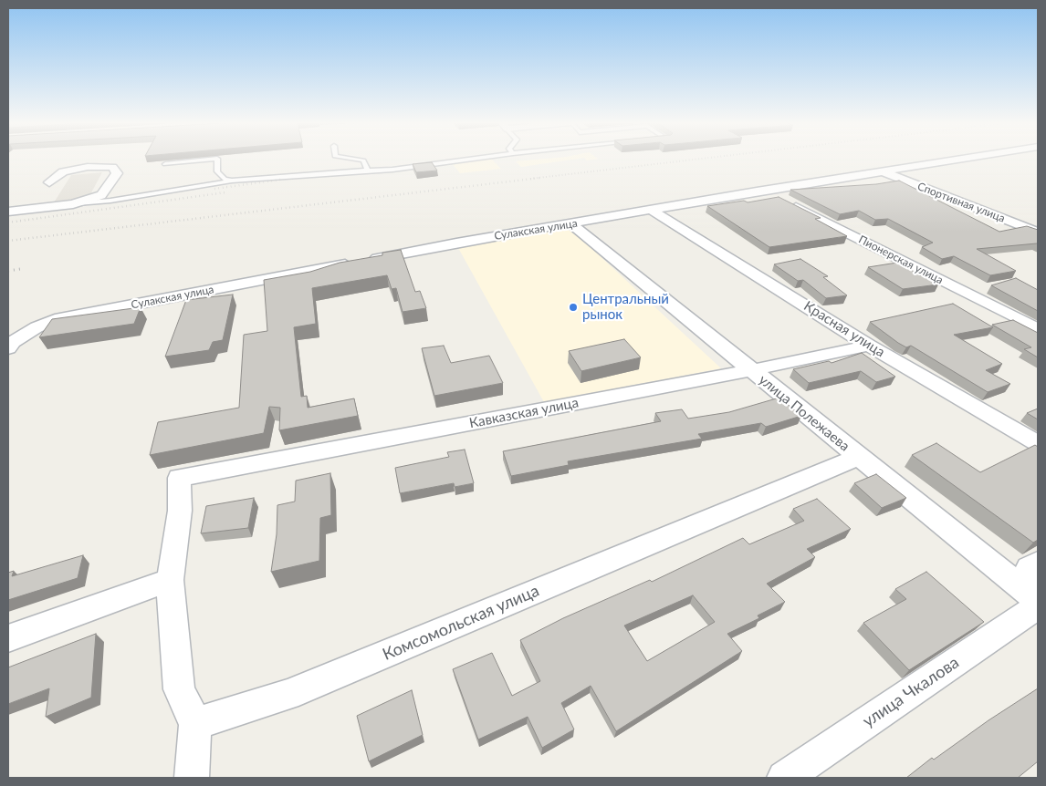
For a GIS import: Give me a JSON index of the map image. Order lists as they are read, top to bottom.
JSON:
{
  "streets": {
    "street": [
      "Спортивная улица",
      "Сулакская улица",
      "Пионерская улица",
      "Красная улица",
      "Кавказская улица",
      "улица Полежаева",
      "Комсомольская улица",
      "улица Чкалова"
    ]
  },
  "crossings": [
    ["Спортивная улица", "Сулакская улица"],
    ["Сулакская улица", "Пионерская улица"],
    ["Сулакская улица", "Красная улица"],
    ["Сулакская улица", "улица Полежаева"],
    ["Красная улица", "Кавказская улица"],
    ["Кавказская улица", "улица Полежаева"],
    ["улица Полежаева", "Комсомольская улица"]
  ],
  "places": ["Центральный рынок"]
}
